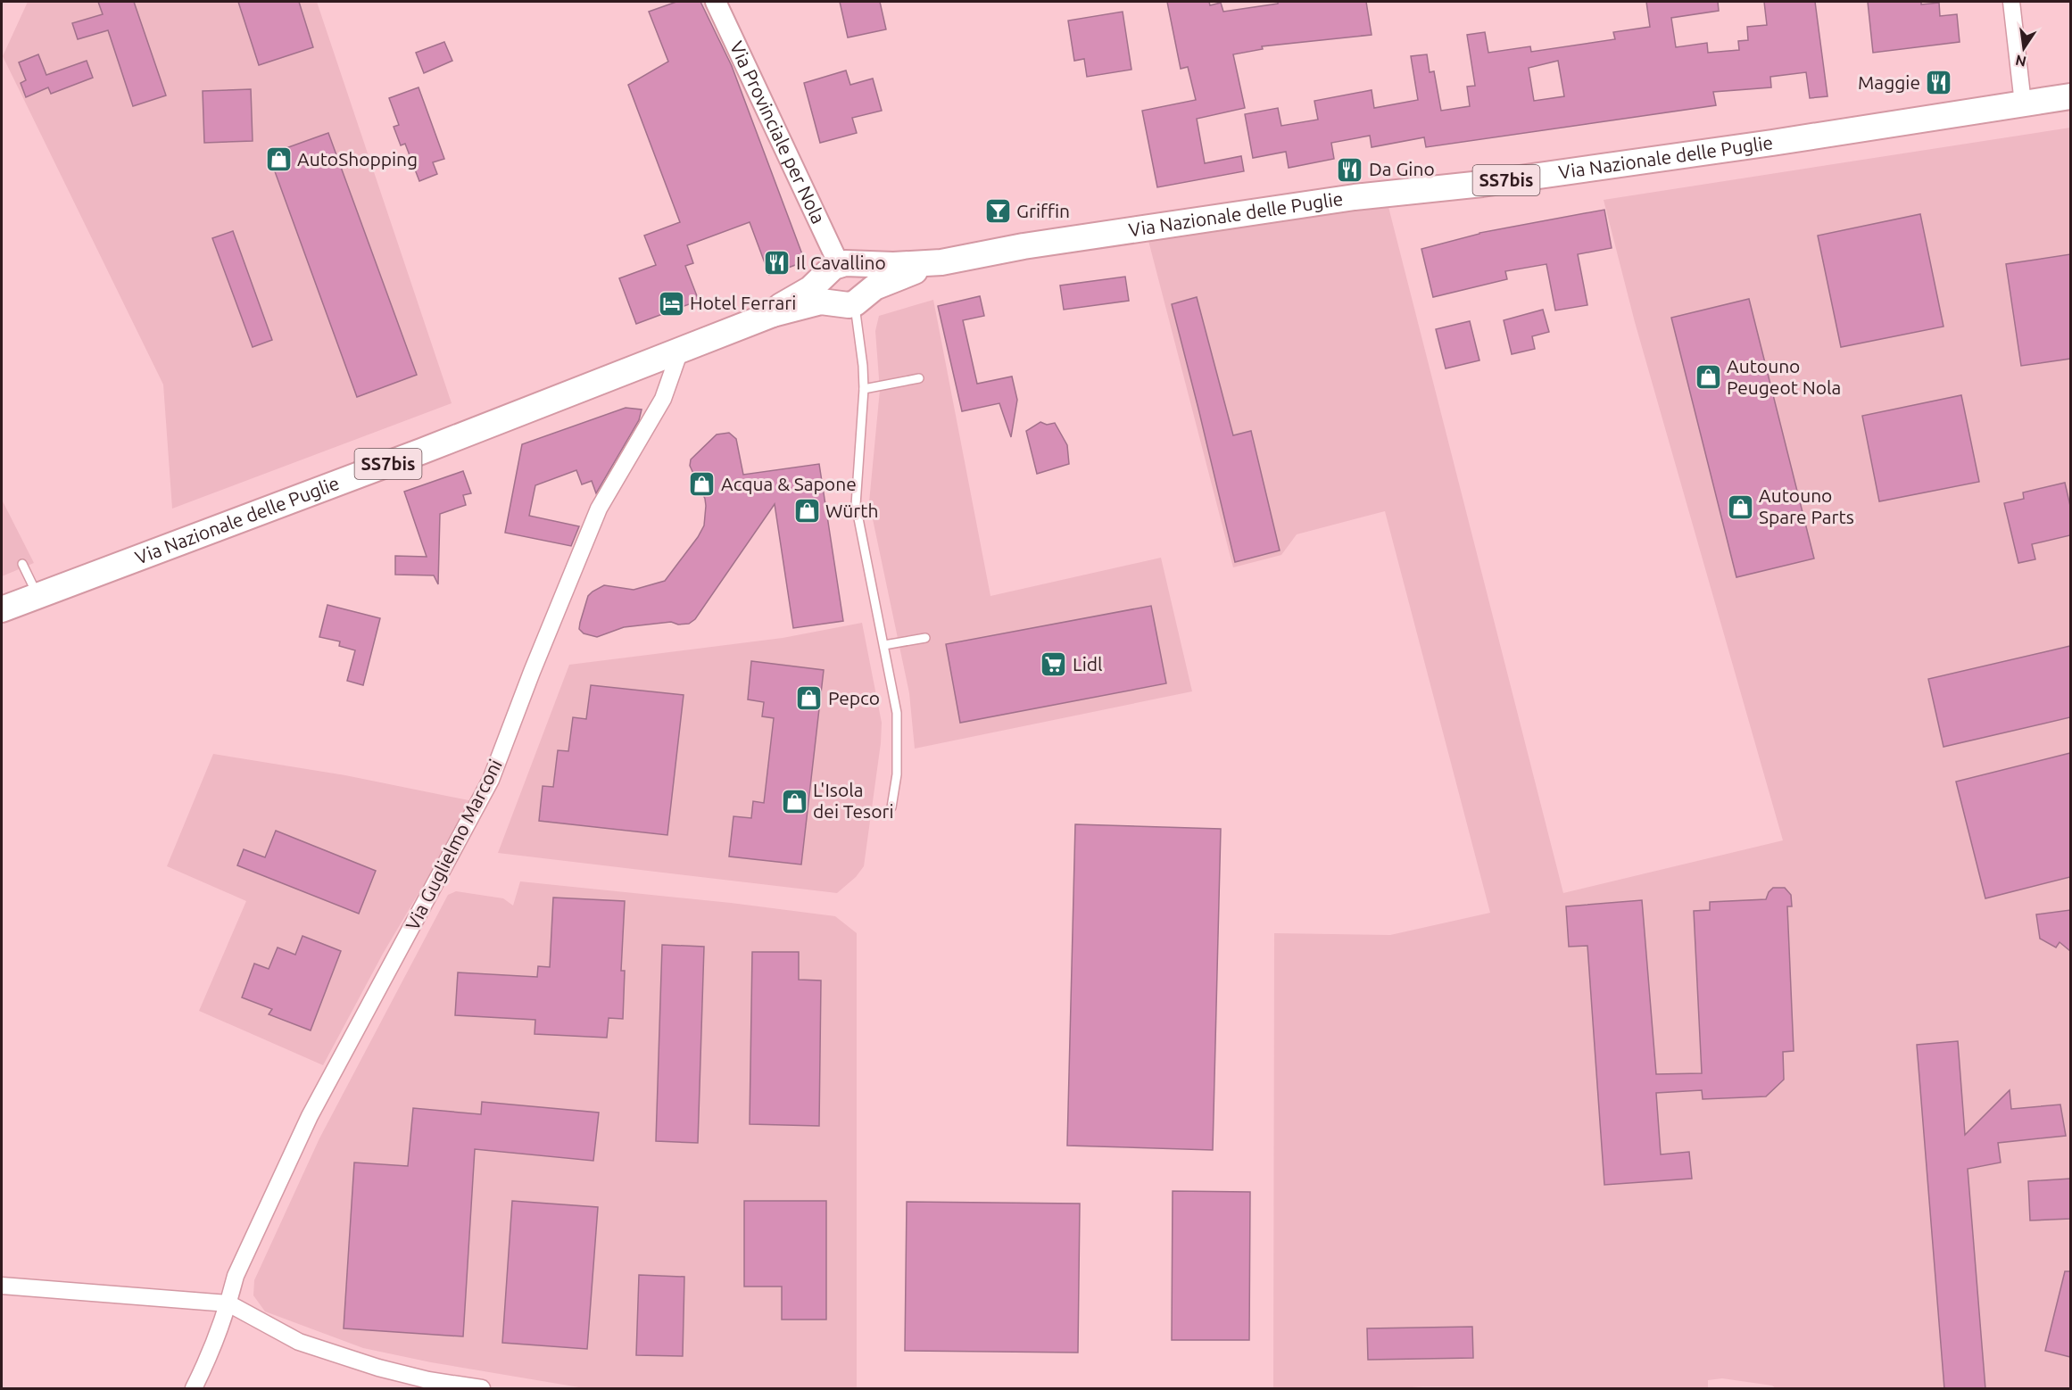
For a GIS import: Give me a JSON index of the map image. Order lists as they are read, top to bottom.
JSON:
{
  "streets": {
    "main road": ["Via Nazionale delle Puglie", "SS7bis"],
    "street": ["Via Provinciale per Nola", "Via Guglielmo Marconi"]
  },
  "crossings": [
    ["Via Provinciale per Nola", "Via Nazionale delle Puglie"],
    ["Via Nazionale delle Puglie", "Via Guglielmo Marconi"]
  ],
  "places": {
    "restaurant": ["Maggie", "Da Gino", "Il Cavallino"],
    "shop": [
      "AutoShopping",
      "Autouno Peugeot Nola",
      "Acqua & Sapone",
      "Autouno Spare Parts",
      "Würth",
      "Pepco",
      "L'Isola dei Tesori"
    ],
    "bar": ["Griffin"],
    "hotel": ["Hotel Ferrari"],
    "supermarket": ["Lidl"]
  },
  "north": "bottom"
}
